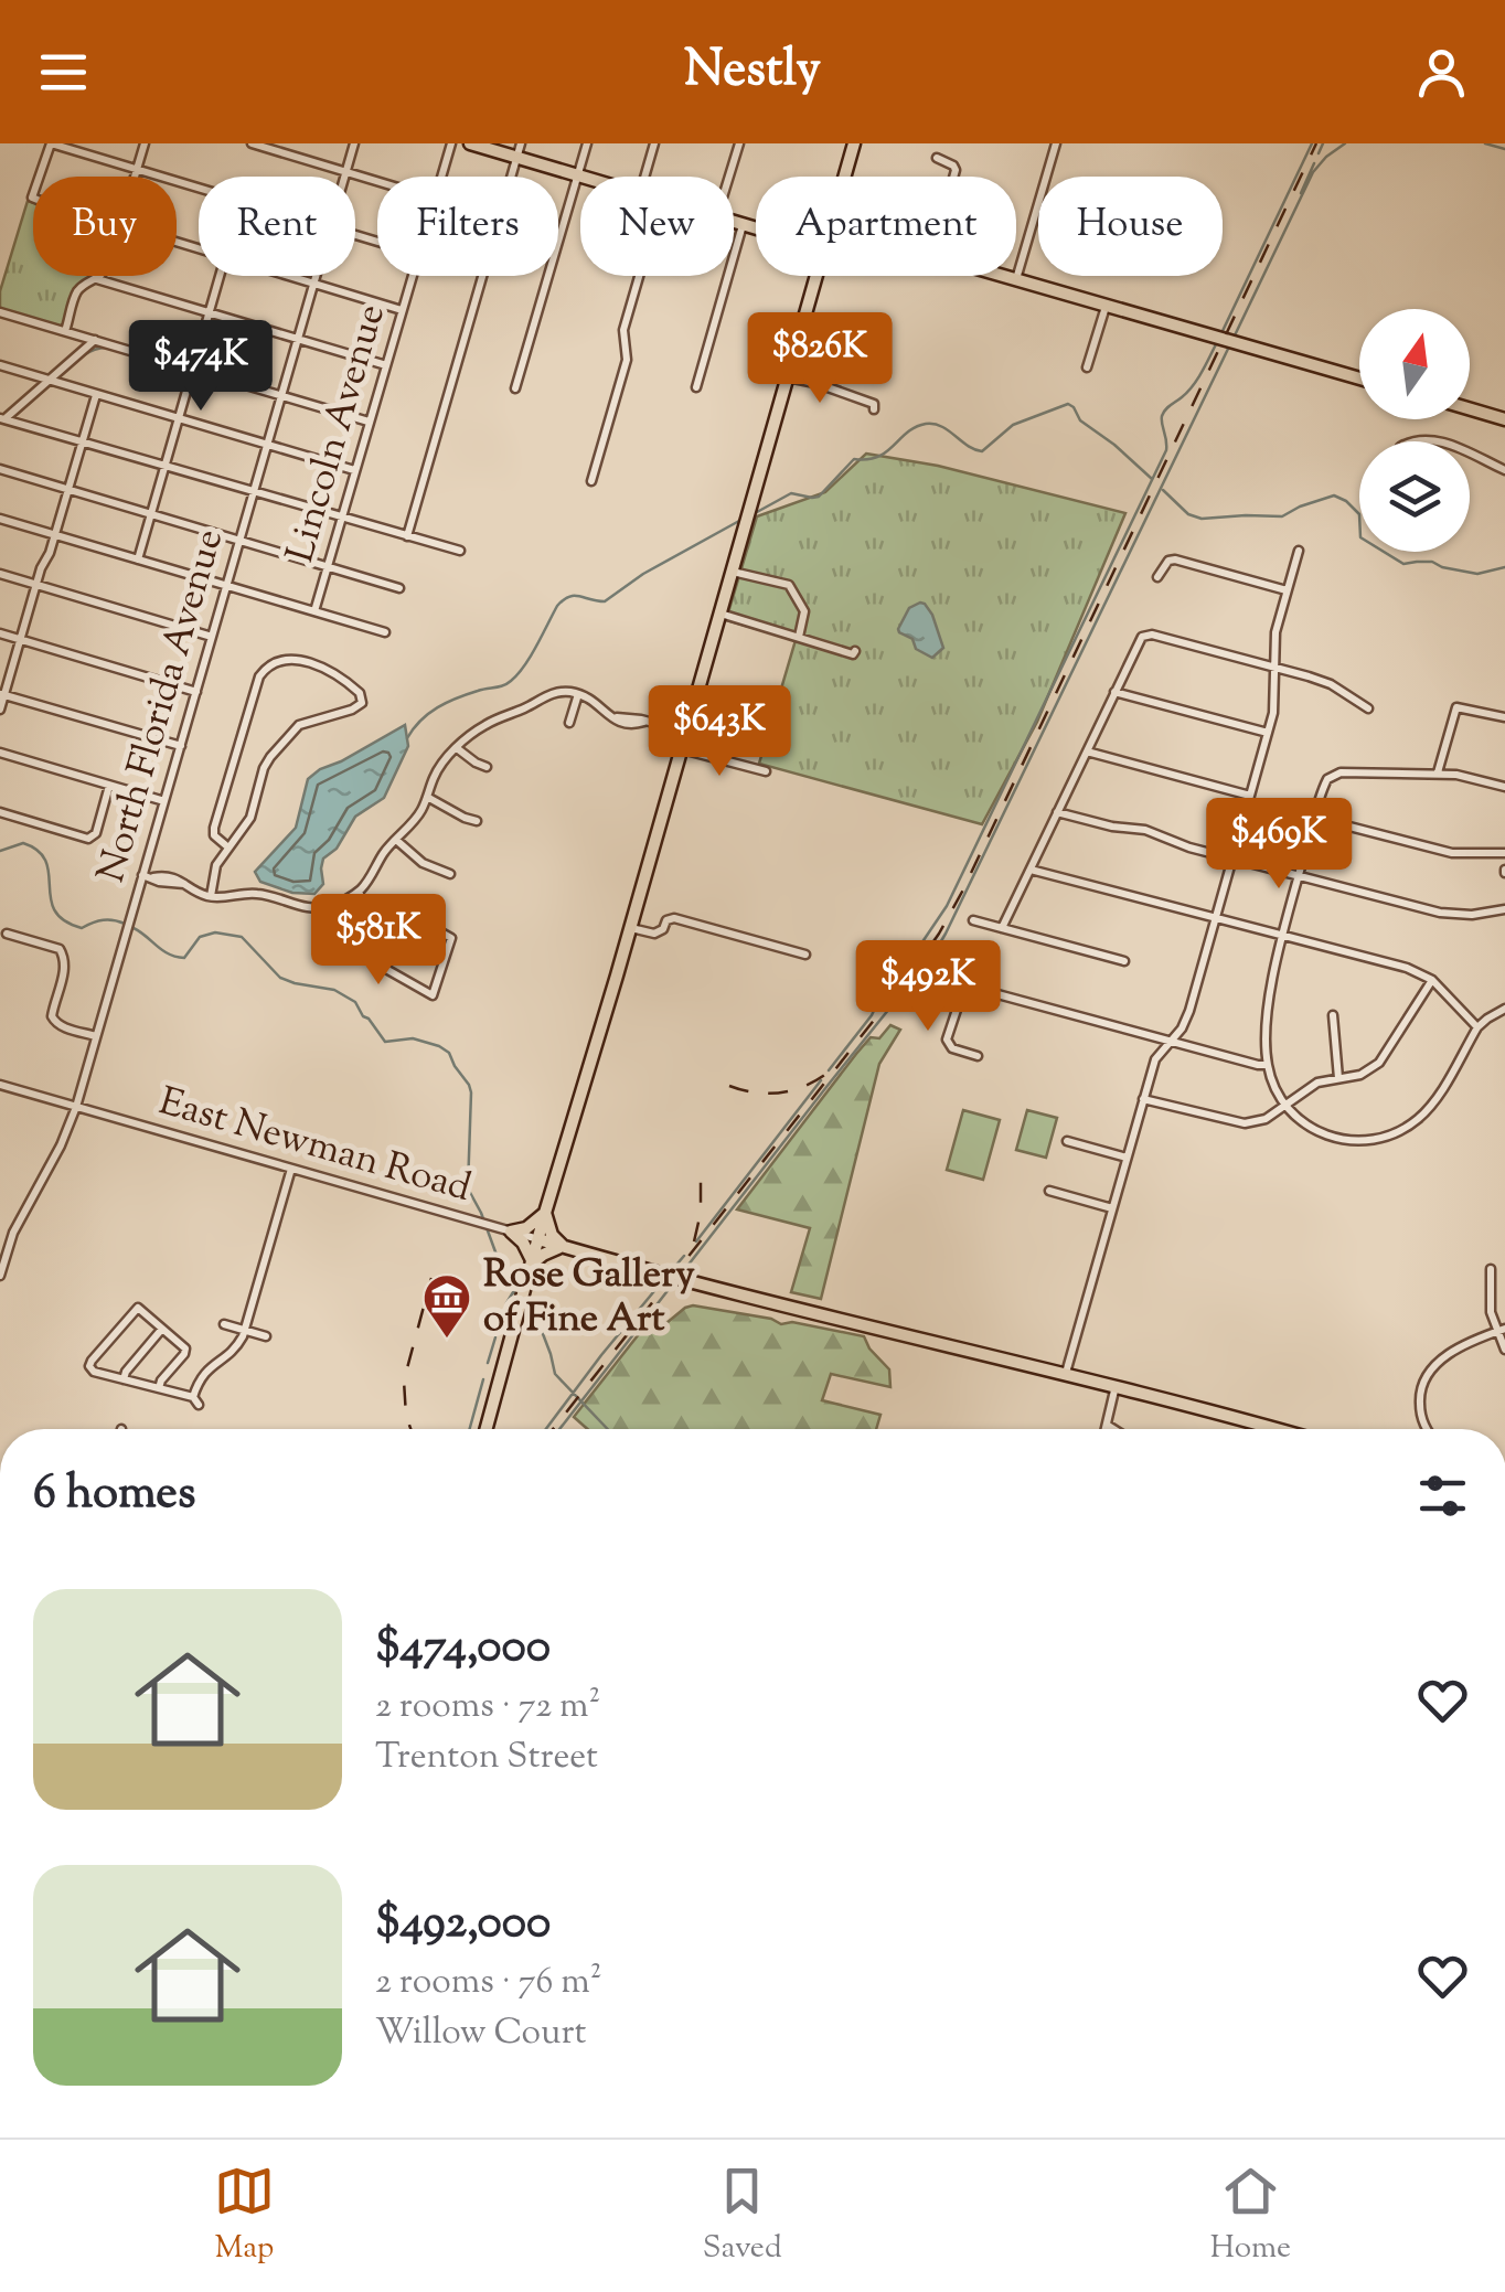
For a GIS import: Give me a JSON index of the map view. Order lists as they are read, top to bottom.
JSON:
{
  "streets": {
    "street": ["Lincoln Avenue", "North Florida Avenue", "East Newman Road"]
  },
  "crossings": [
    ["North Florida Avenue", "East Newman Road"]
  ],
  "places": {
    "museum": ["Rose Gallery of Fine Art"]
  },
  "north": "top",
  "page": {
    "header": "Nestly",
    "chip": [
      "Buy",
      "Rent",
      "Filters",
      "New",
      "Apartment",
      "House"
    ],
    "price": [
      "$826K",
      "$474K",
      "$643K",
      "$469K",
      "$581K",
      "$492K"
    ],
    "heading": "6 homes",
    "list": [
      {
        "name": "$474,000",
        "note": "2 rooms · 72 m² · Trenton Street"
      },
      {
        "name": "$492,000",
        "note": "2 rooms · 76 m² · Willow Court"
      }
    ],
    "tabs": ["Map", "Saved", "Home"]
  }
}
